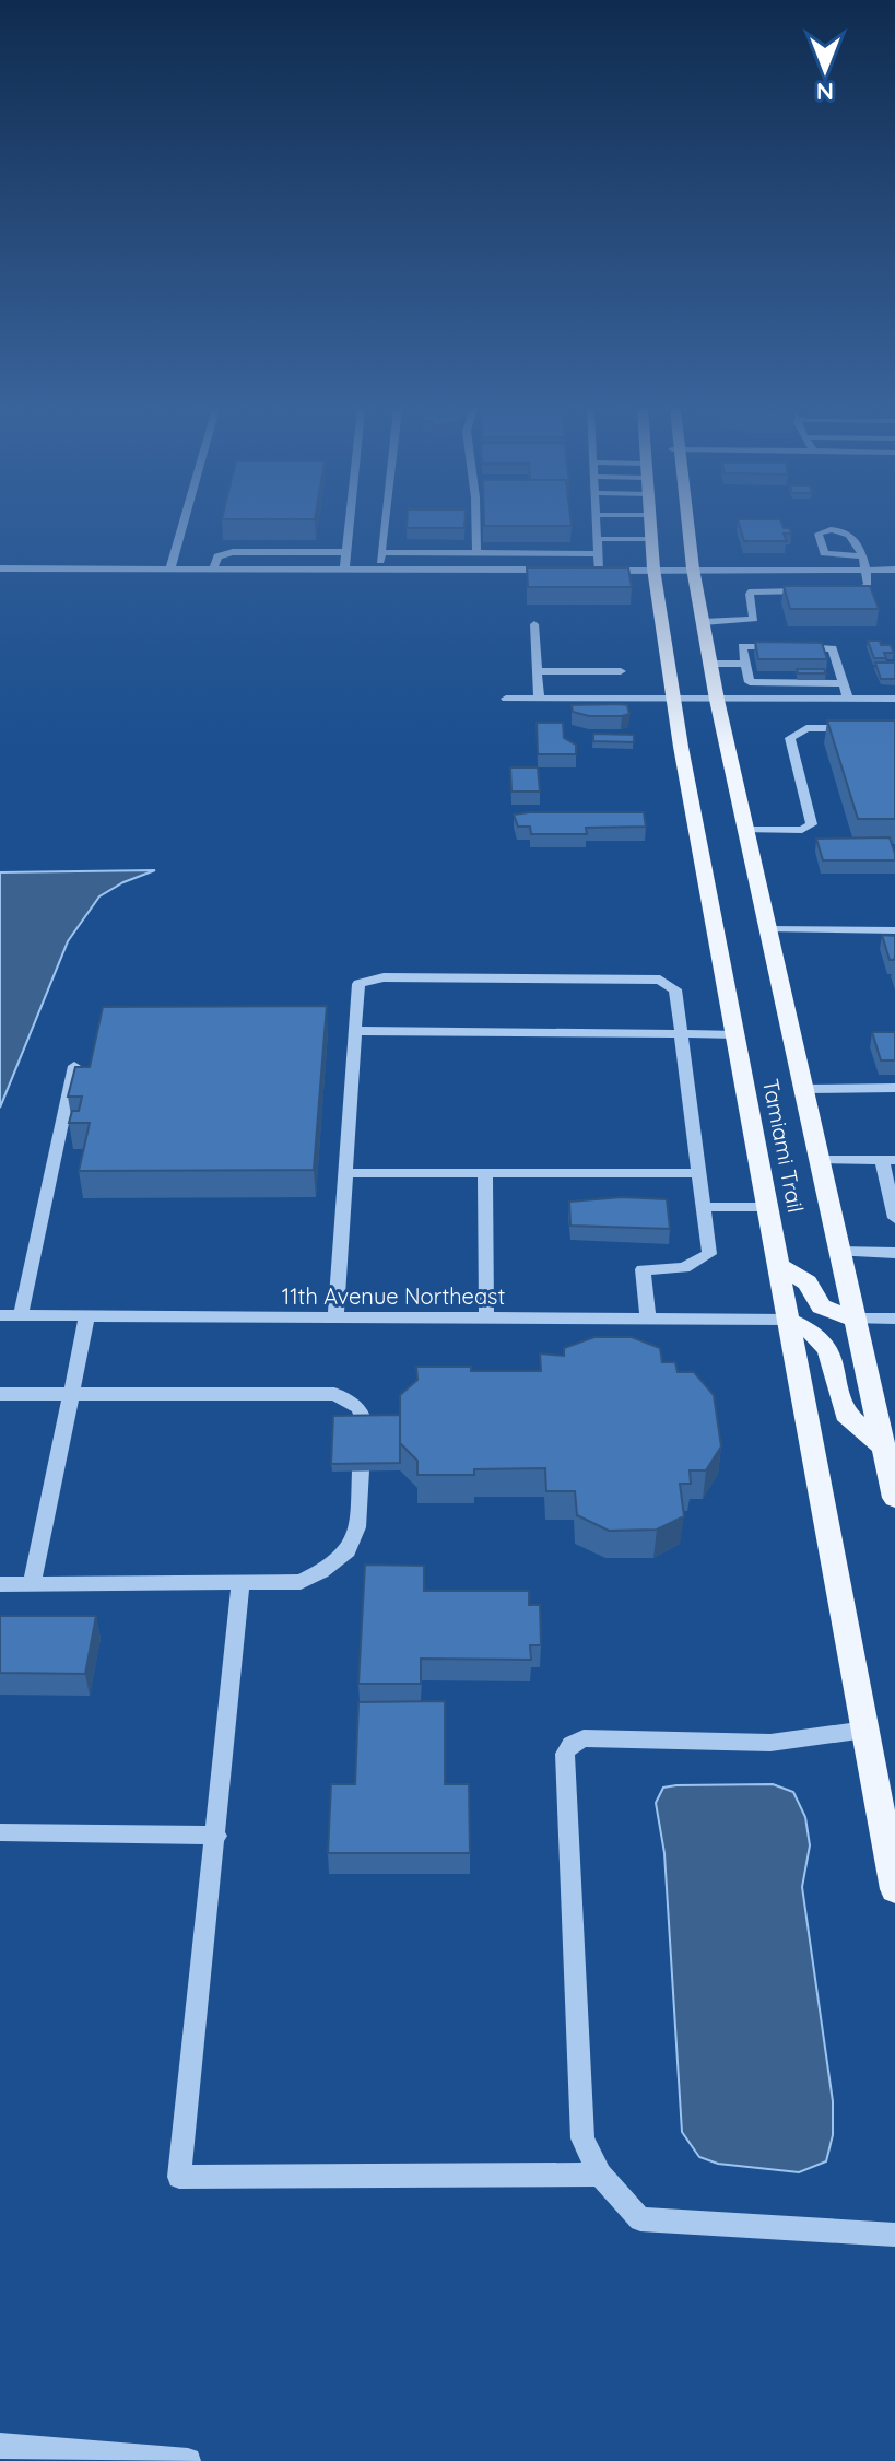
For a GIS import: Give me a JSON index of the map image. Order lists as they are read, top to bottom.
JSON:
{
  "streets": {
    "main road": ["Tamiami Trail"],
    "street": ["11th Avenue Northeast"]
  },
  "crossings": [
    ["Tamiami Trail", "11th Avenue Northeast"]
  ],
  "north": "bottom"
}
